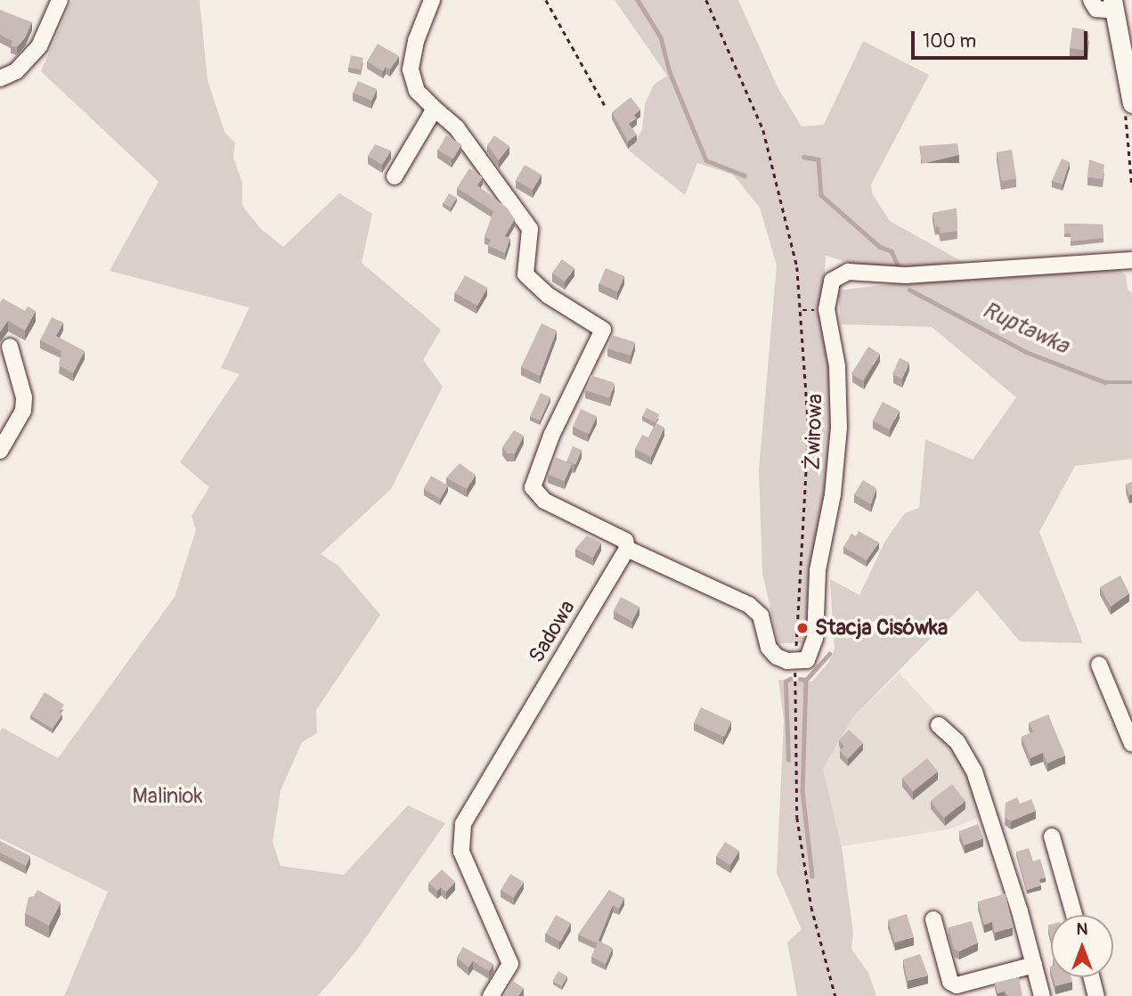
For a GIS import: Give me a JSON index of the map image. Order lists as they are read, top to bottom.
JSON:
{
  "streets": {
    "street": ["Żwirowa", "Sadowa"]
  },
  "water": ["Ruptawka"],
  "parks": ["Maliniok"],
  "places": ["Stacja Cisówka"],
  "scale_bar": "100 m",
  "north": "top"
}
